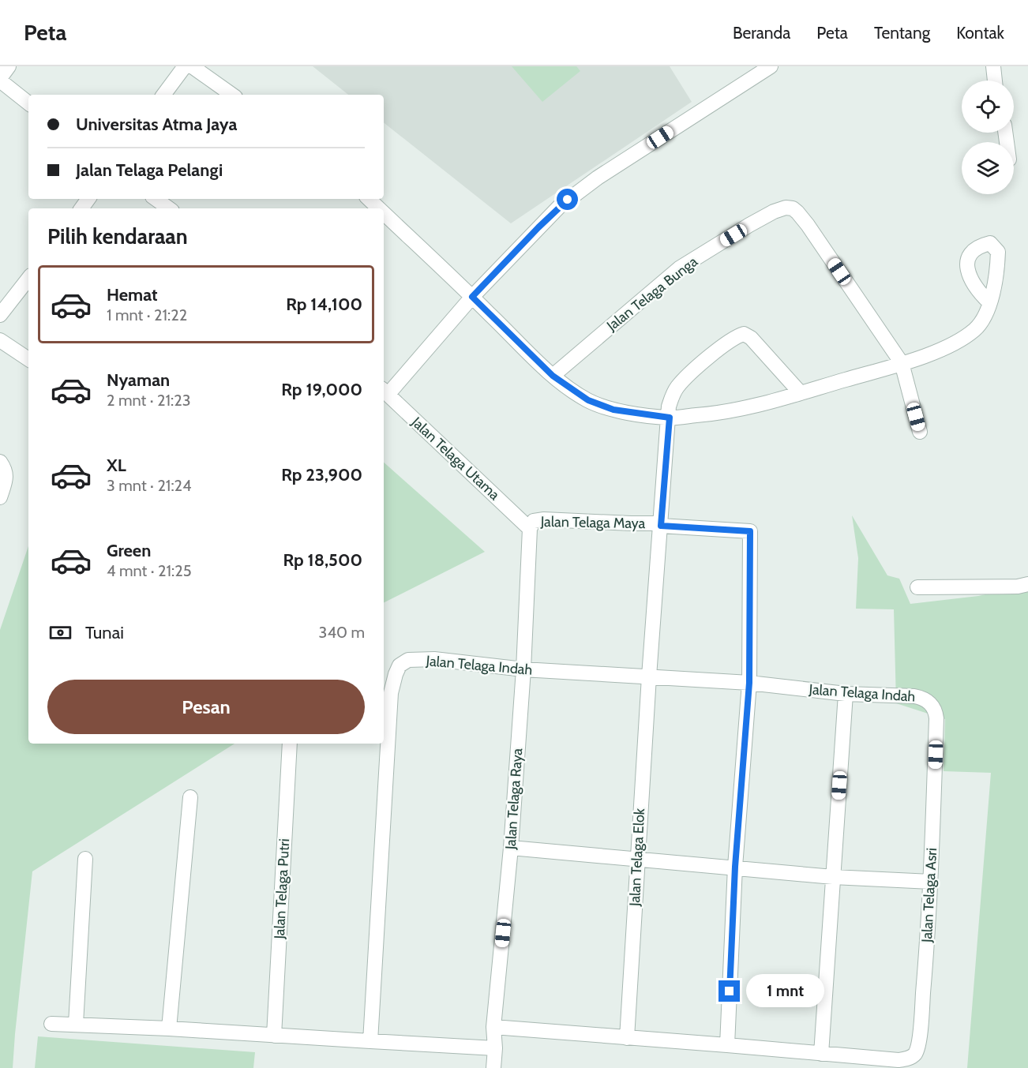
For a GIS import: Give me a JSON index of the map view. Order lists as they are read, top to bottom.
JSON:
{
  "streets": {
    "street": [
      "Jalan Telaga Bunga",
      "Jalan Telaga Utama",
      "Jalan Telaga Maya",
      "Jalan Telaga Indah",
      "Jalan Telaga Raya",
      "Jalan Telaga Elok",
      "Jalan Telaga Putri",
      "Jalan Telaga Asri"
    ]
  },
  "crossings": [
    ["Jalan Telaga Utama", "Jalan Telaga Maya"],
    ["Jalan Telaga Utama", "Jalan Telaga Raya"],
    ["Jalan Telaga Maya", "Jalan Telaga Raya"],
    ["Jalan Telaga Maya", "Jalan Telaga Elok"],
    ["Jalan Telaga Indah", "Jalan Telaga Raya"],
    ["Jalan Telaga Indah", "Jalan Telaga Elok"],
    ["Jalan Telaga Indah", "Jalan Telaga Asri"]
  ],
  "page": {
    "header": "Peta",
    "nav": [
      "Beranda",
      "Peta",
      "Tentang",
      "Kontak"
    ],
    "banner": ["Universitas Atma Jaya", "Jalan Telaga Pelangi"],
    "heading": "Pilih kendaraan",
    "list": [
      {
        "name": "Hemat",
        "note": "1 mnt · 21:22",
        "value": "Rp 14,100"
      },
      {
        "name": "Nyaman",
        "note": "2 mnt · 21:23",
        "value": "Rp 19,000"
      },
      {
        "name": "XL",
        "note": "3 mnt · 21:24",
        "value": "Rp 23,900"
      },
      {
        "name": "Green",
        "note": "4 mnt · 21:25",
        "value": "Rp 18,500"
      }
    ],
    "pay": ["Tunai", "340 m"],
    "buttons": "Pesan",
    "bubble": "1 mnt"
  }
}
